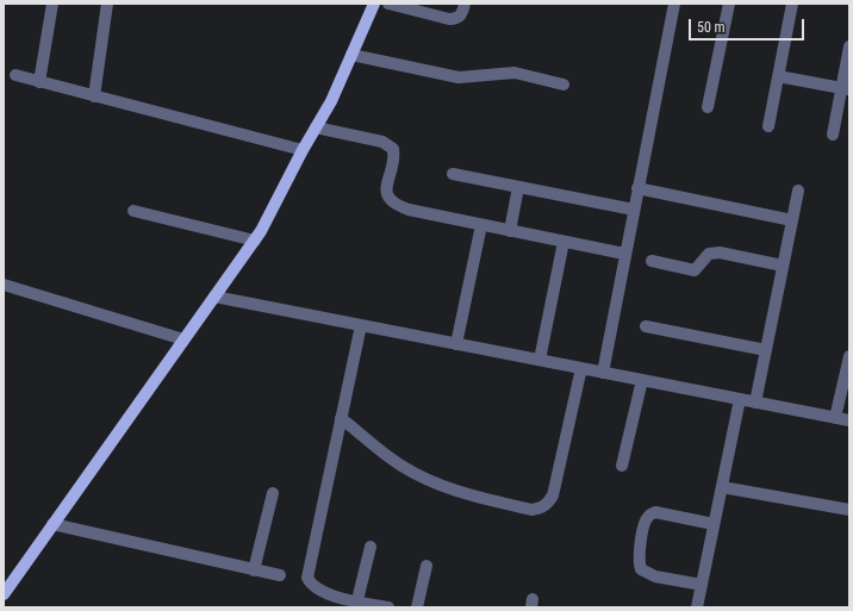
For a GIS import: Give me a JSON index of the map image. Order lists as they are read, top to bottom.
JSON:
{
  "scale_bar": "50 m"
}
